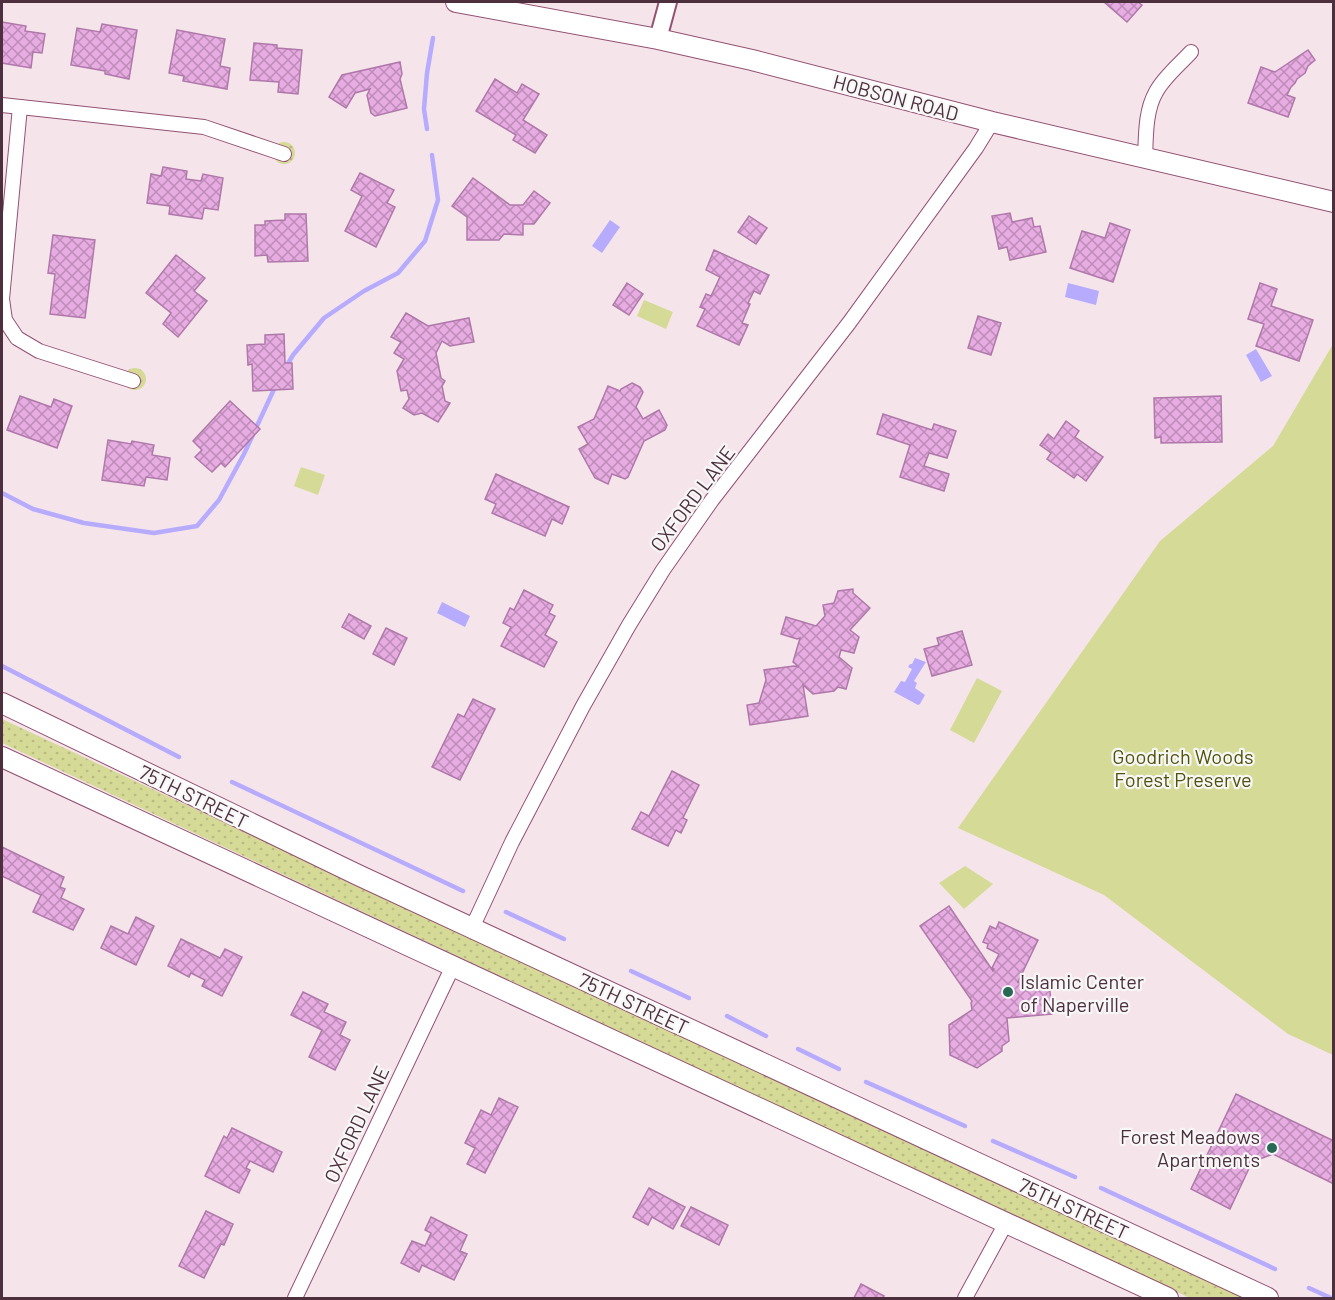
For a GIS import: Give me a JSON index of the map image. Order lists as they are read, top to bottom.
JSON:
{
  "streets": {
    "main road": ["HOBSON ROAD", "75TH STREET"],
    "street": ["OXFORD LANE"]
  },
  "crossings": [
    ["HOBSON ROAD", "OXFORD LANE"],
    ["OXFORD LANE", "75TH STREET"]
  ],
  "parks": ["Goodrich Woods Forest Preserve"],
  "places": ["Islamic Center of Naperville", "Forest Meadows Apartments"]
}
